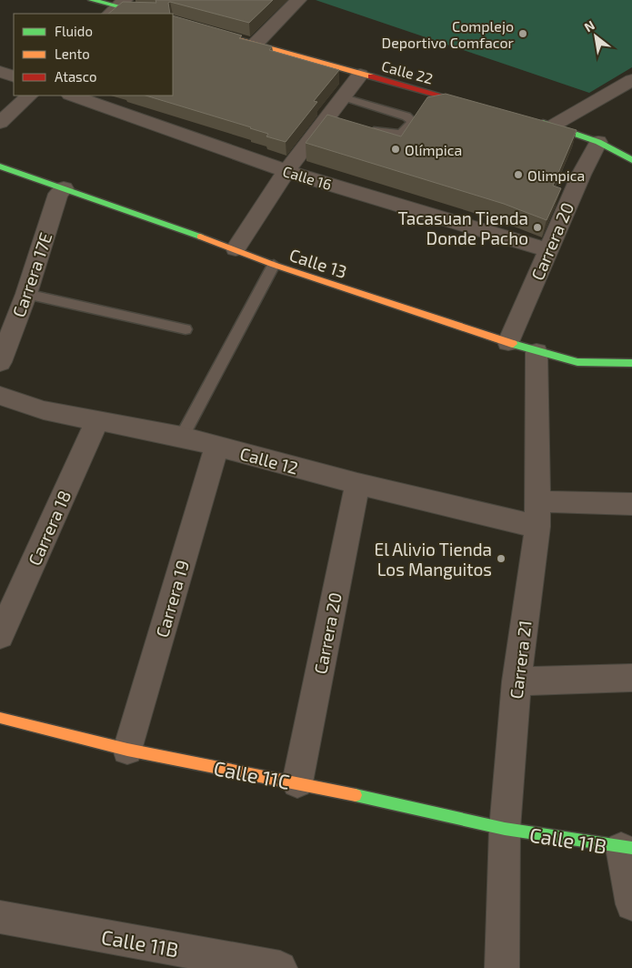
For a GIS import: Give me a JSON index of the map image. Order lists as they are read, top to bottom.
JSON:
{
  "streets": {
    "street": [
      "Calle 22",
      "Calle 16",
      "Carrera 20",
      "Calle 13",
      "Carrera 17E",
      "Calle 12",
      "Carrera 18",
      "Carrera 19",
      "Carrera 21",
      "Calle 11C",
      "Calle 11B"
    ]
  },
  "crossings": [
    ["Calle 16", "Carrera 20"],
    ["Carrera 20", "Calle 13"],
    ["Carrera 20", "Calle 12"],
    ["Carrera 20", "Calle 11C"],
    ["Calle 13", "Carrera 17E"],
    ["Calle 13", "Carrera 21"],
    ["Calle 12", "Carrera 18"],
    ["Calle 12", "Carrera 19"],
    ["Calle 12", "Carrera 21"],
    ["Carrera 19", "Calle 11C"],
    ["Carrera 21", "Calle 11C"],
    ["Carrera 21", "Calle 11B"],
    ["Calle 11C", "Calle 11B"]
  ],
  "places": [
    "Complejo Deportivo Comfacor",
    "Olímpica",
    "Olimpica",
    "Tacasuan Tienda Donde Pacho",
    "El Alivio Tienda Los Manguitos"
  ],
  "legend": ["Fluido", "Lento", "Atasco"],
  "north": "top left"
}
